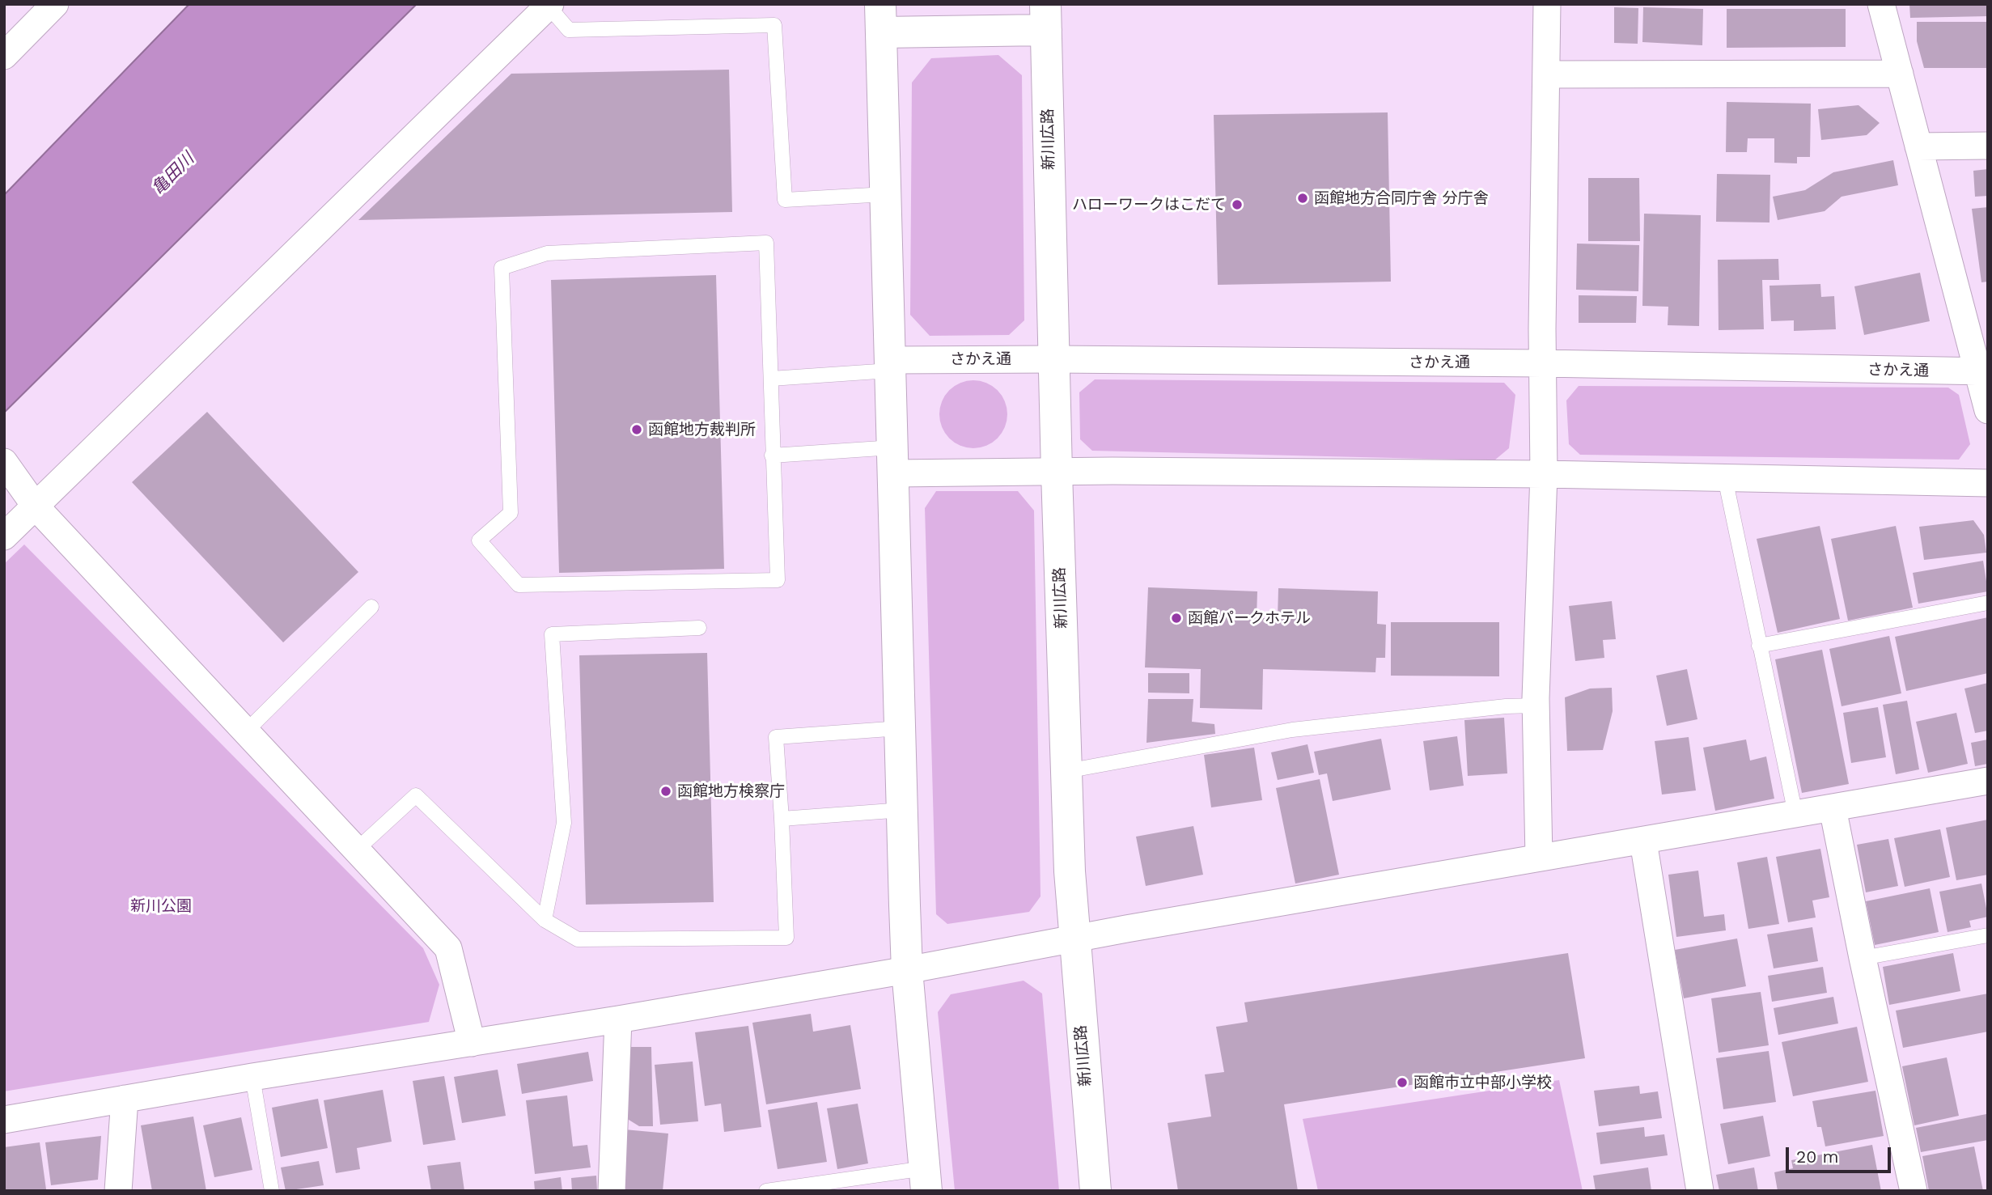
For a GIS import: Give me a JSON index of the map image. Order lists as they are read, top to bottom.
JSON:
{
  "streets": {
    "street": ["新川広路", "さかえ通"]
  },
  "crossings": [
    ["新川広路", "さかえ通"]
  ],
  "water": ["亀田川"],
  "parks": ["新川公園"],
  "places": [
    "函館地方合同庁舎 分庁舎",
    "ハローワークはこだて",
    "函館地方裁判所",
    "函館パークホテル",
    "函館地方検察庁",
    "函館市立中部小学校"
  ],
  "scale_bar": "20 m"
}
